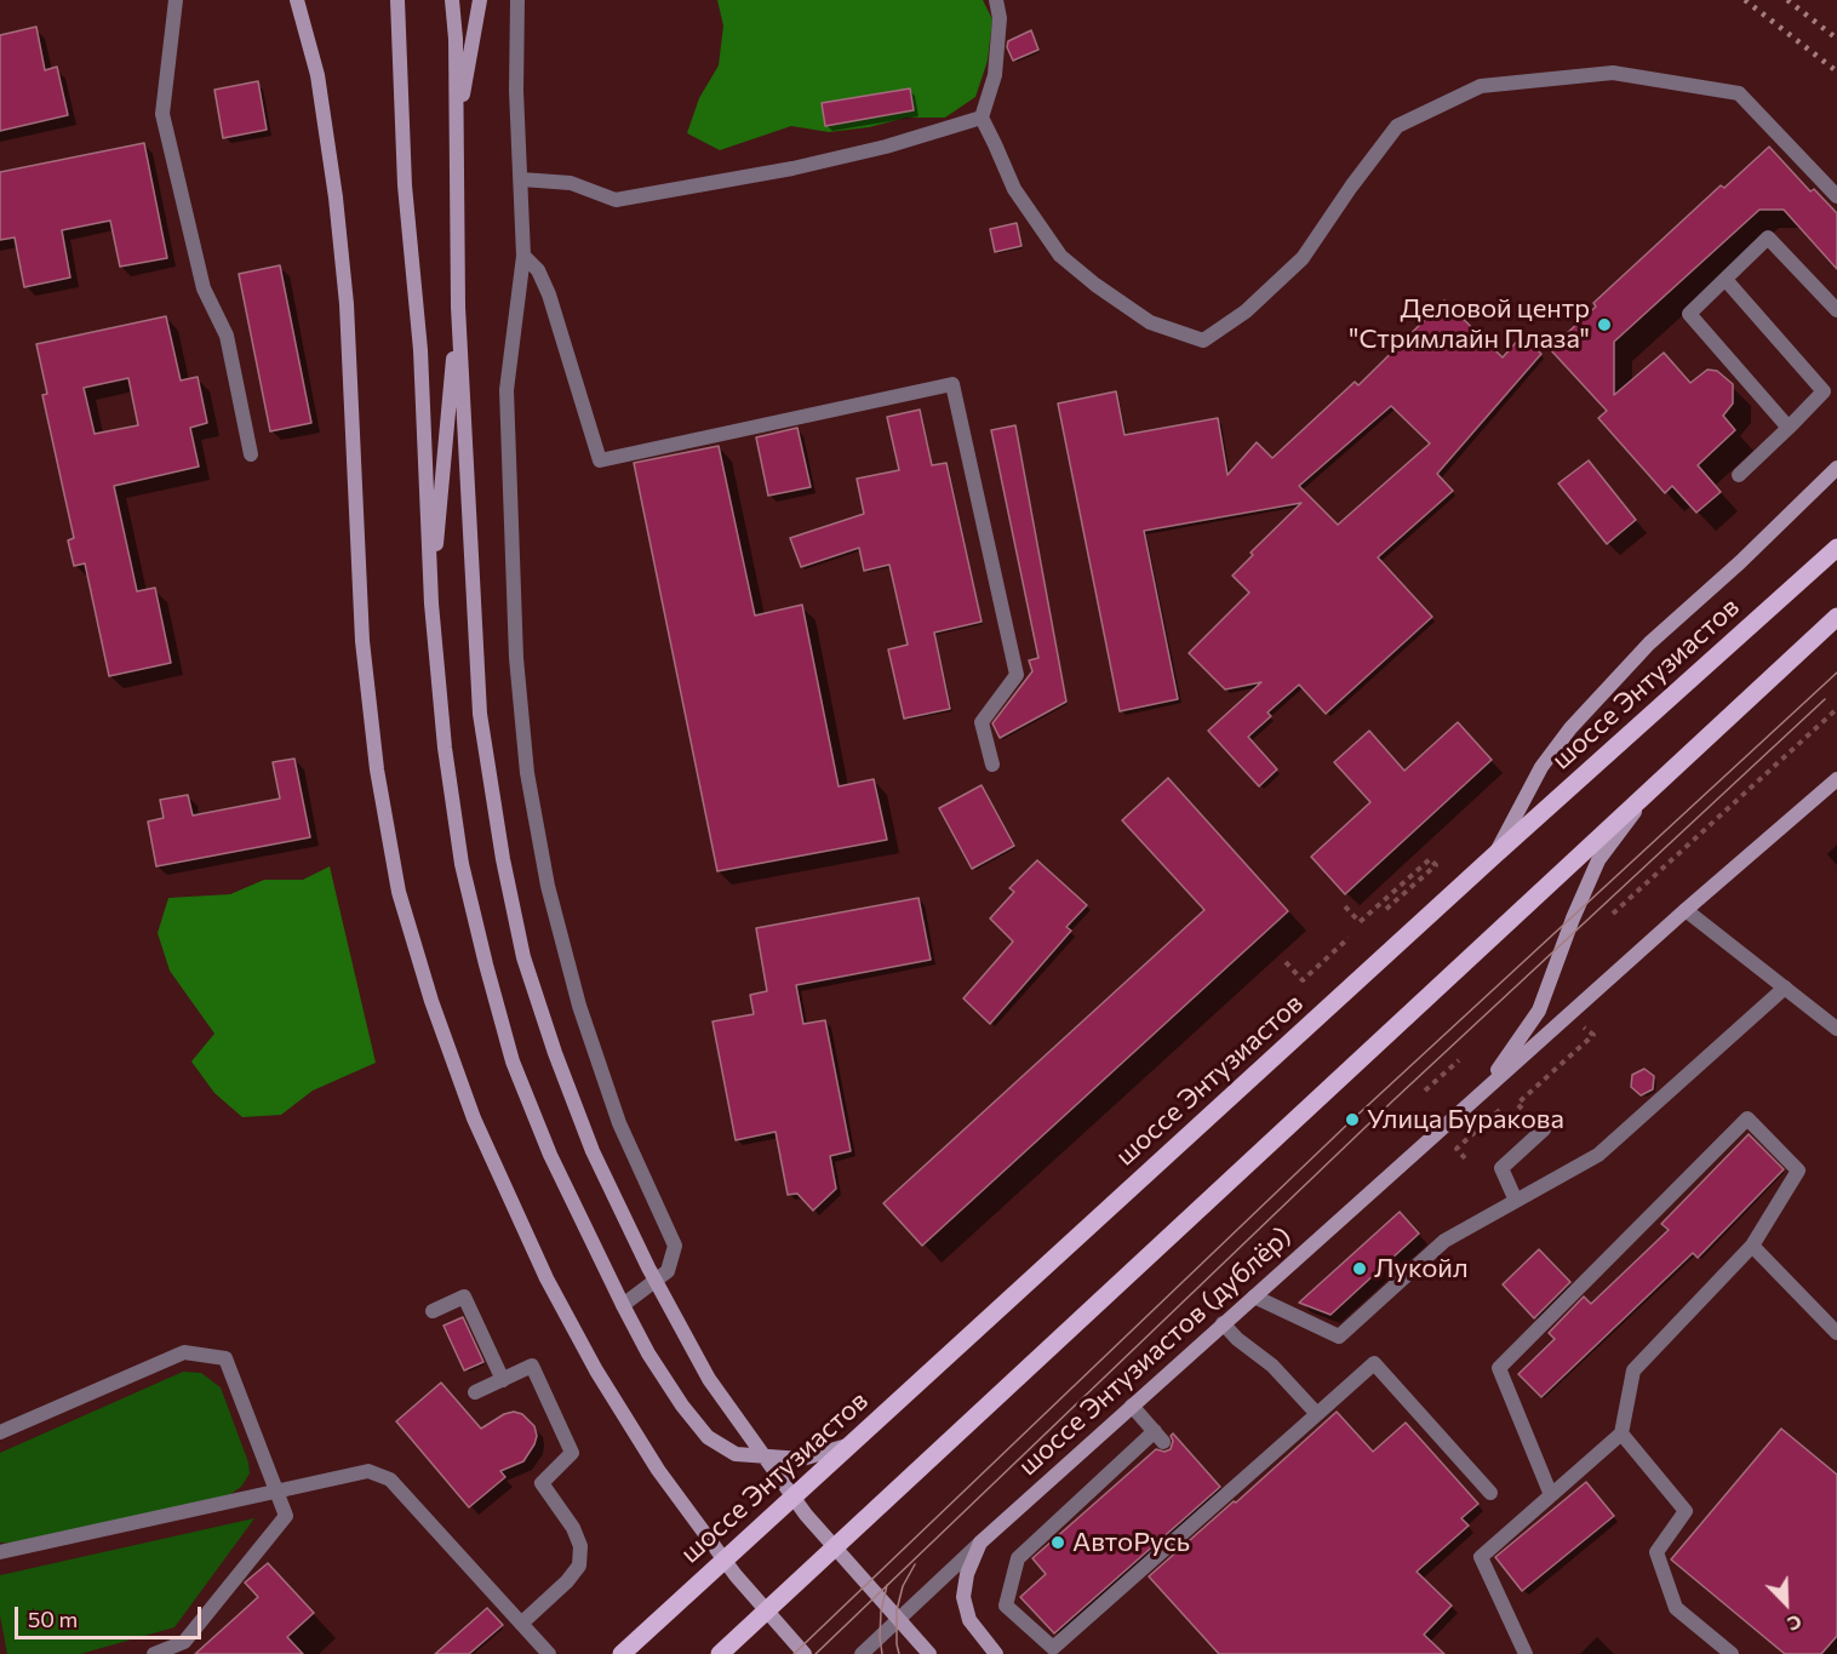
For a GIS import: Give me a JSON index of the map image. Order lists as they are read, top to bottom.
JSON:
{
  "streets": {
    "main road": ["шоссе Энтузиастов", "шоссе Энтузиастов (дублёр)"]
  },
  "places": [
    "Деловой центр \"Стримлайн Плаза\"",
    "Улица Буракова",
    "Лукойл",
    "АвтоРусь"
  ],
  "scale_bar": "50 m",
  "north": "bottom right"
}
